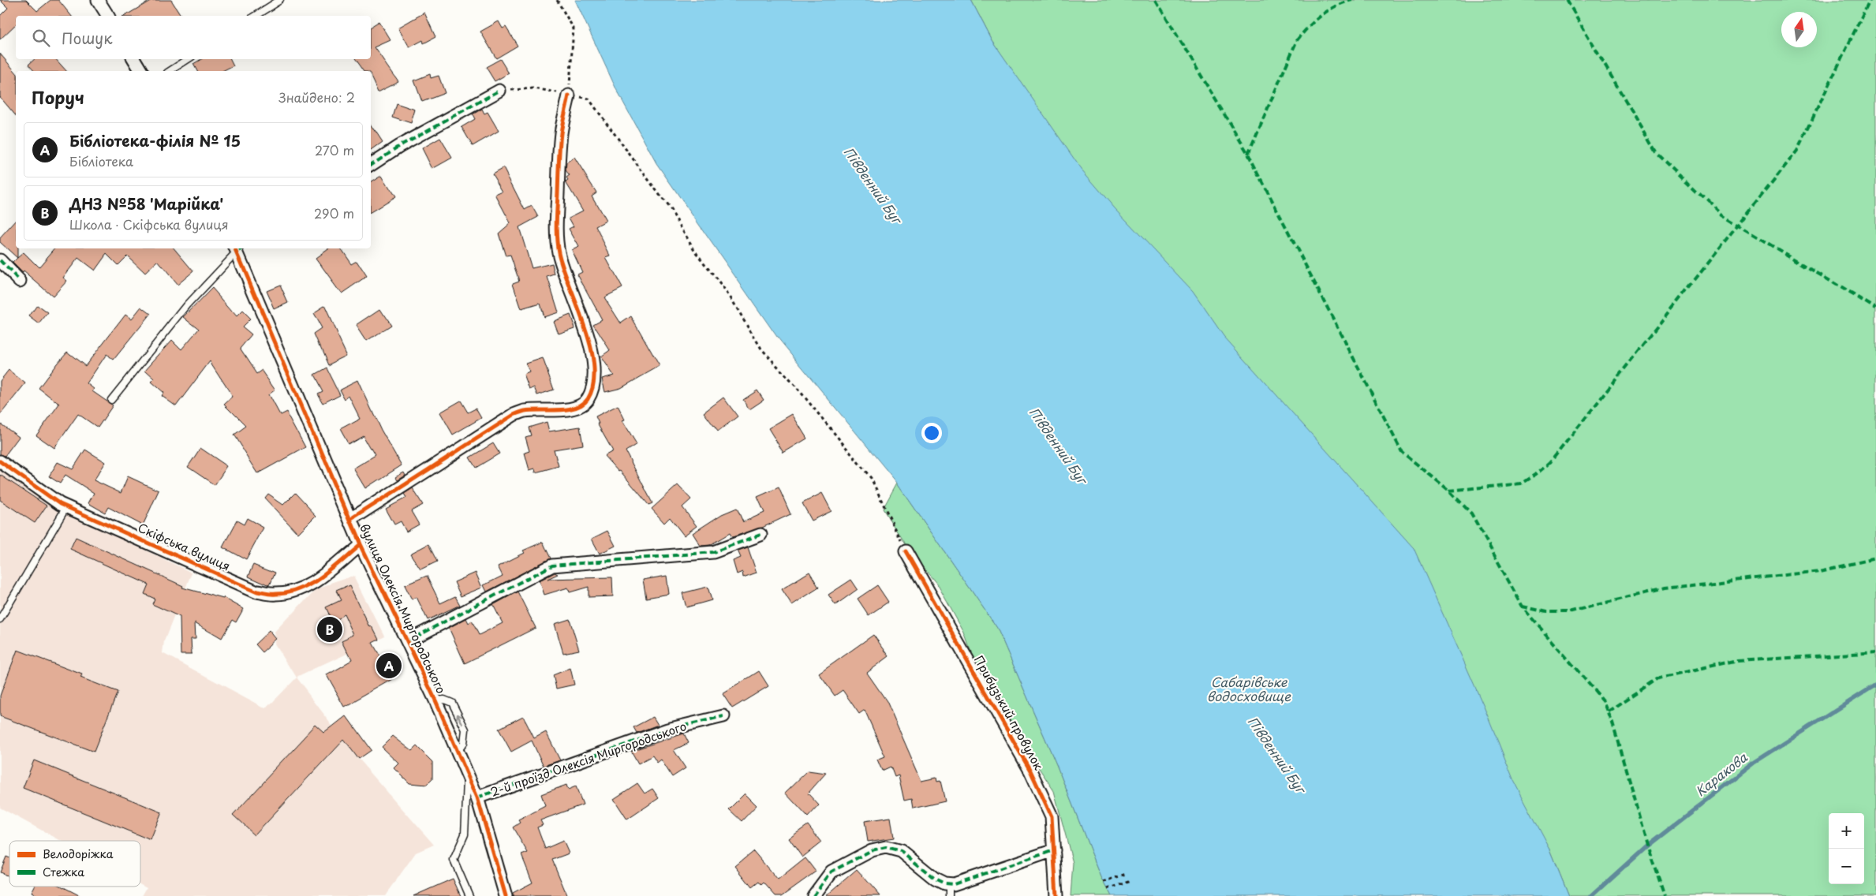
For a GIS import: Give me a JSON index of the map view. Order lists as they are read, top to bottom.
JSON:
{
  "streets": {
    "street": [
      "Скіфська вулиця",
      "вулиця Олексія Миргородського",
      "Прибузький провулок",
      "2-й проїзд Олексія Миргородського"
    ]
  },
  "crossings": [
    ["Скіфська вулиця", "вулиця Олексія Миргородського"],
    ["вулиця Олексія Миргородського", "2-й проїзд Олексія Миргородського"]
  ],
  "water": ["Південний Буг", "Сабарівське водосховище", "Каракова"],
  "legend": ["Велодоріжка", "Стежка"],
  "north": "top",
  "page": {
    "search": "Пошук",
    "heading": ["Поруч", "Знайдено: 2"],
    "list": [
      {
        "mark": "A",
        "name": "Бібліотека-філія № 15",
        "note": "Бібліотека",
        "value": "270 m"
      },
      {
        "mark": "B",
        "name": "ДНЗ №58 'Марійка'",
        "note": "Школа · Скіфська вулиця",
        "value": "290 m"
      }
    ],
    "pins": ["B", "A"],
    "map_buttons": ["+", "−"]
  }
}
